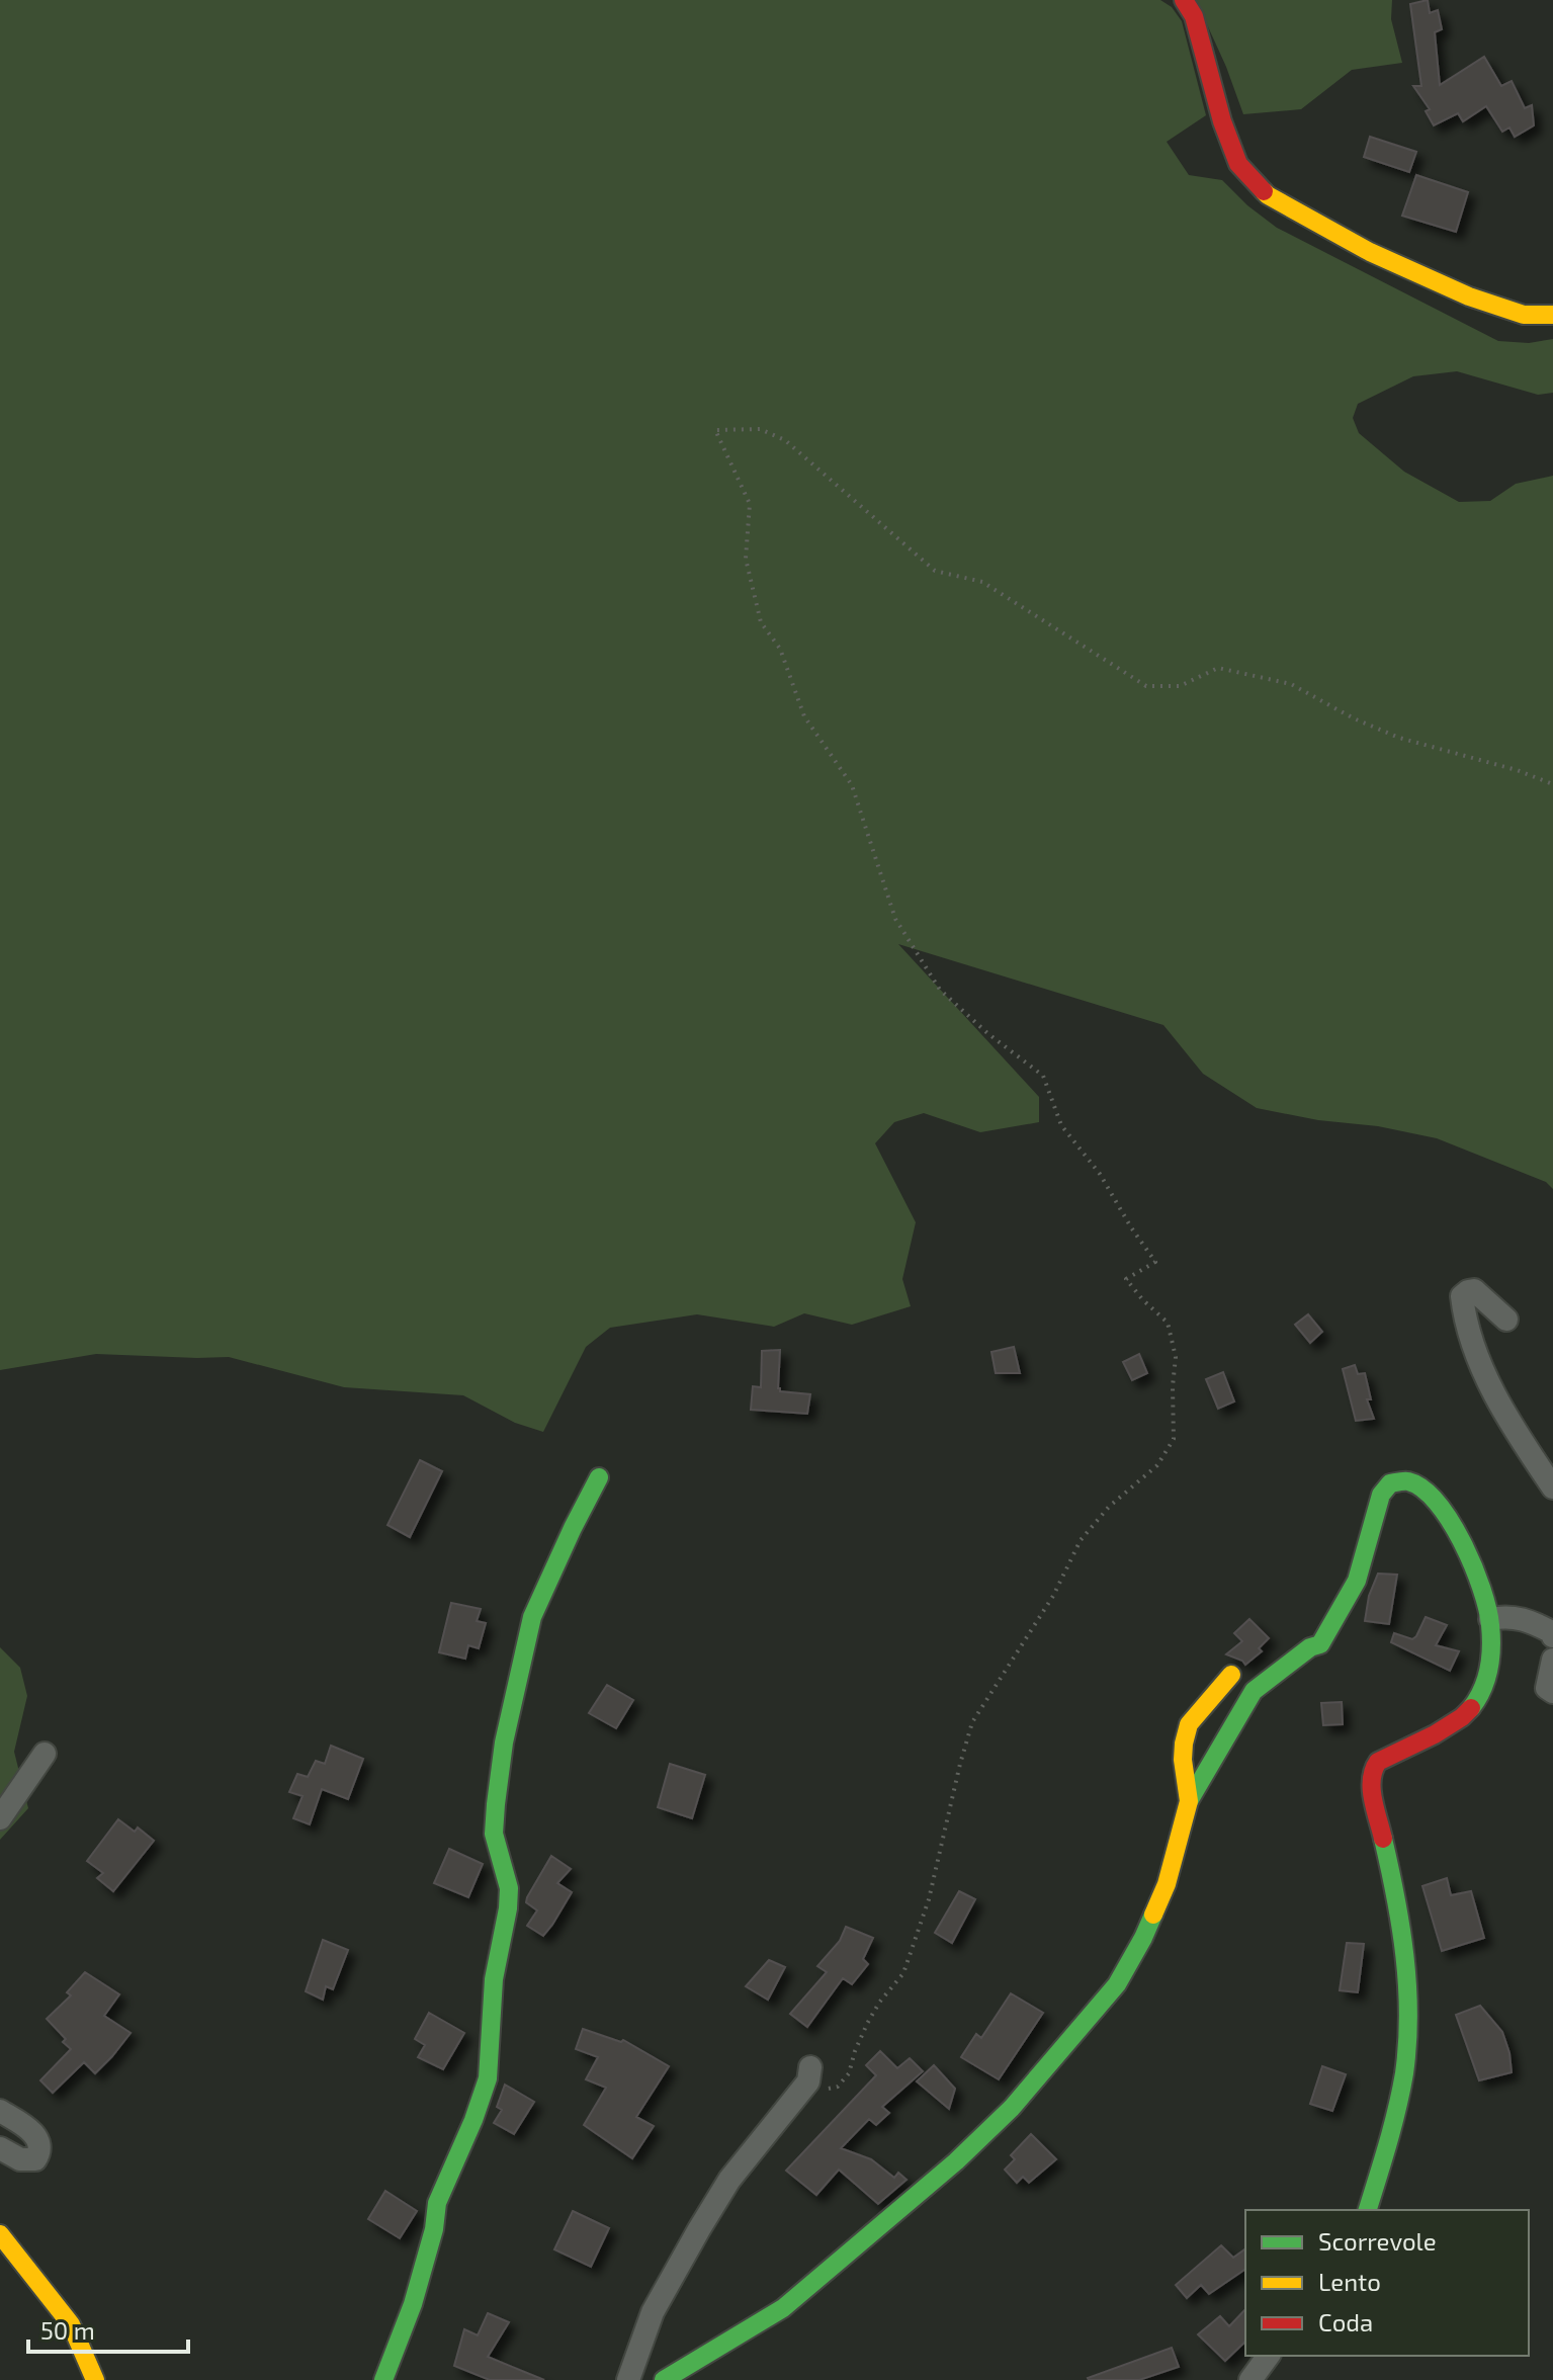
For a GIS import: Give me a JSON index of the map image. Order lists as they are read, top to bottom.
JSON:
{
  "legend": ["Scorrevole", "Lento", "Coda"],
  "scale_bar": "50 m"
}
